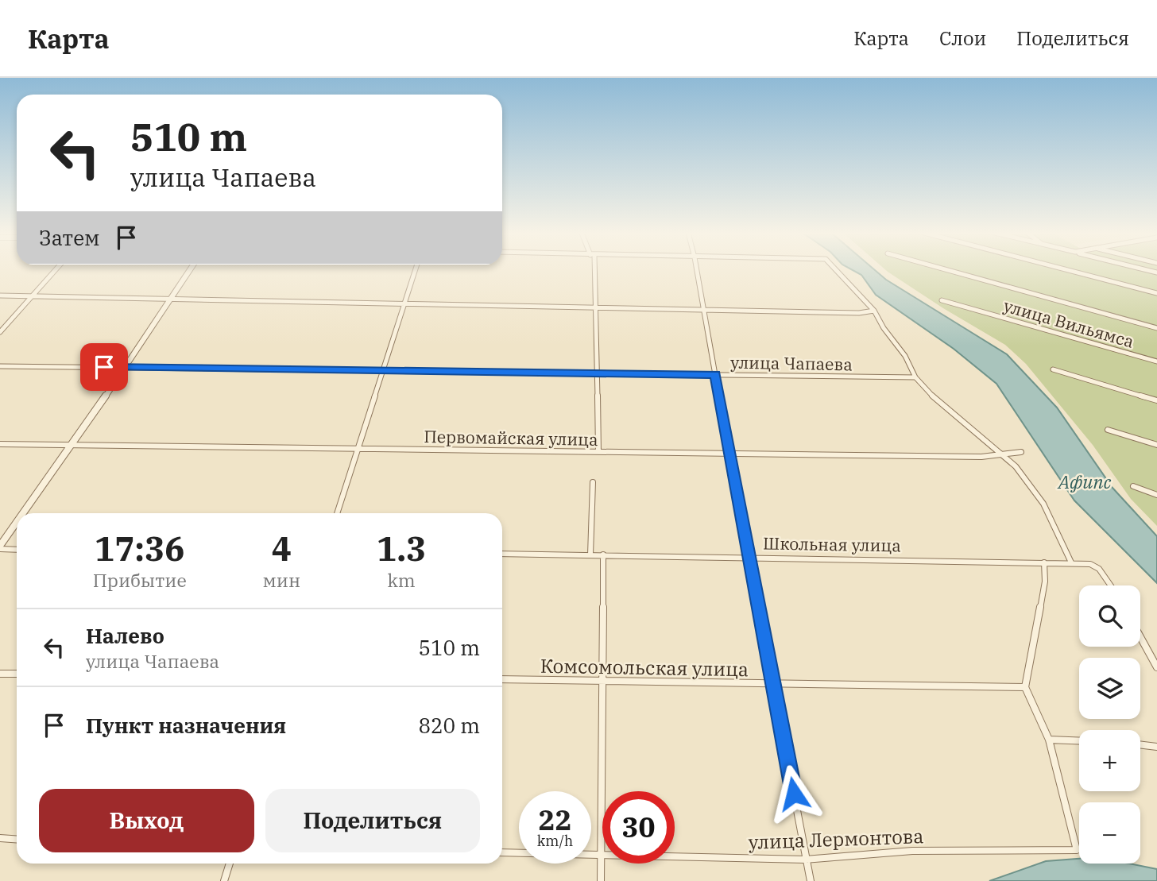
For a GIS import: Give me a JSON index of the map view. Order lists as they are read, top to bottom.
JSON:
{
  "streets": {
    "street": [
      "улица Вильямса",
      "улица Чапаева",
      "Первомайская улица",
      "Школьная улица",
      "Комсомольская улица",
      "улица Лермонтова"
    ]
  },
  "water": ["Афипс"],
  "page": {
    "header": "Карта",
    "nav": ["Карта", "Слои", "Поделиться"],
    "turn": ["510 m", "улица Чапаева"],
    "then": "Затем",
    "eta": [
      "17:36",
      "Прибытие",
      "4",
      "мин",
      "1.3",
      "km"
    ],
    "map_buttons": ["+", "−"],
    "list": [
      {
        "name": "Налево",
        "note": "улица Чапаева",
        "value": "510 m"
      },
      {
        "name": "Пункт назначения",
        "value": "820 m"
      }
    ],
    "buttons": ["Выход", "Поделиться"],
    "speed": "22 km/h",
    "limit": "30"
  }
}
